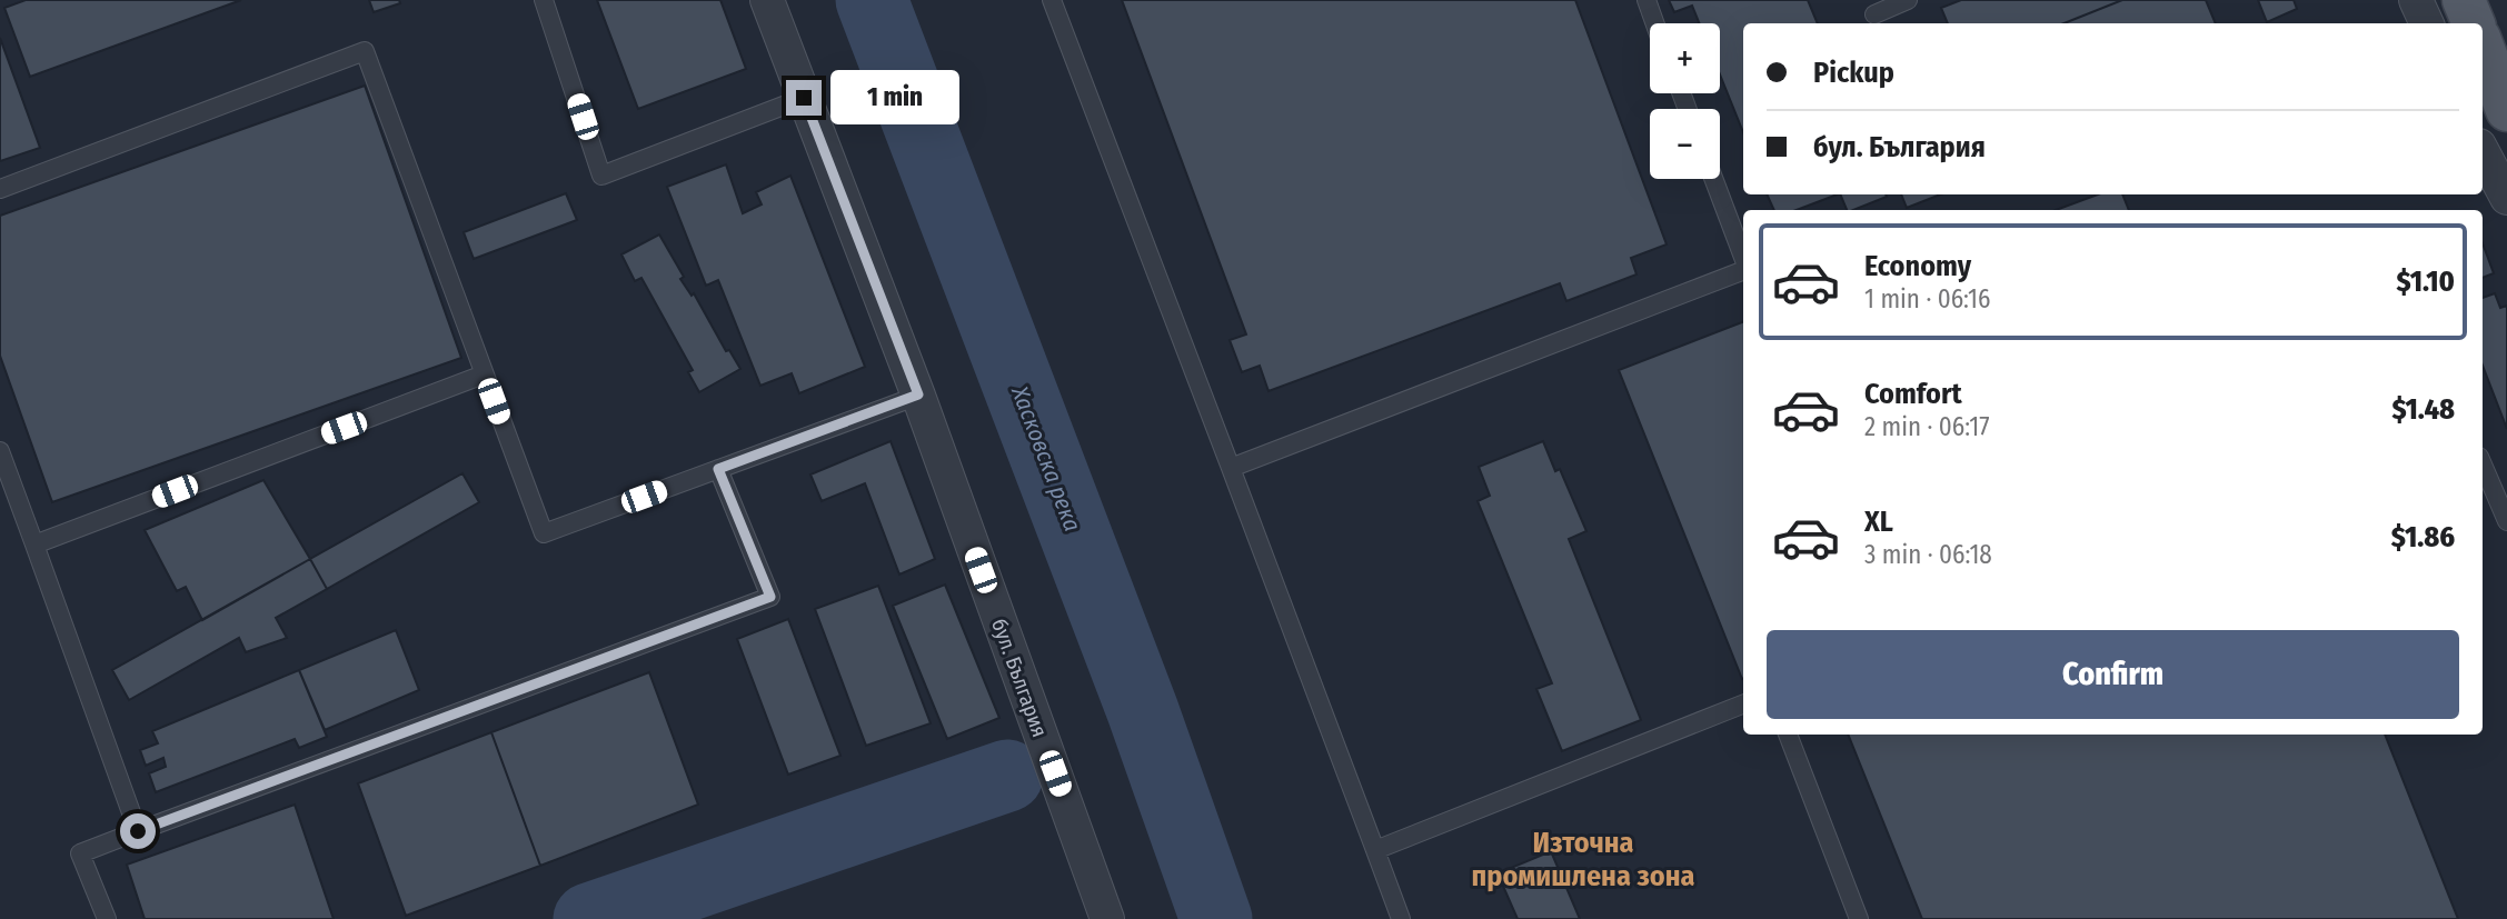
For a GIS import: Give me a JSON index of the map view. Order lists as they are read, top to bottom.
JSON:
{
  "streets": {
    "street": ["бул. България"]
  },
  "districts": ["Източна промишлена зона"],
  "water": ["Хасковска река"],
  "page": {
    "map_buttons": ["+", "−"],
    "banner": ["Pickup", "бул. България"],
    "bubble": "1 min",
    "list": [
      {
        "name": "Economy",
        "note": "1 min · 06:16",
        "value": "$1.10"
      },
      {
        "name": "Comfort",
        "note": "2 min · 06:17",
        "value": "$1.48"
      },
      {
        "name": "XL",
        "note": "3 min · 06:18",
        "value": "$1.86"
      }
    ],
    "buttons": "Confirm"
  }
}
